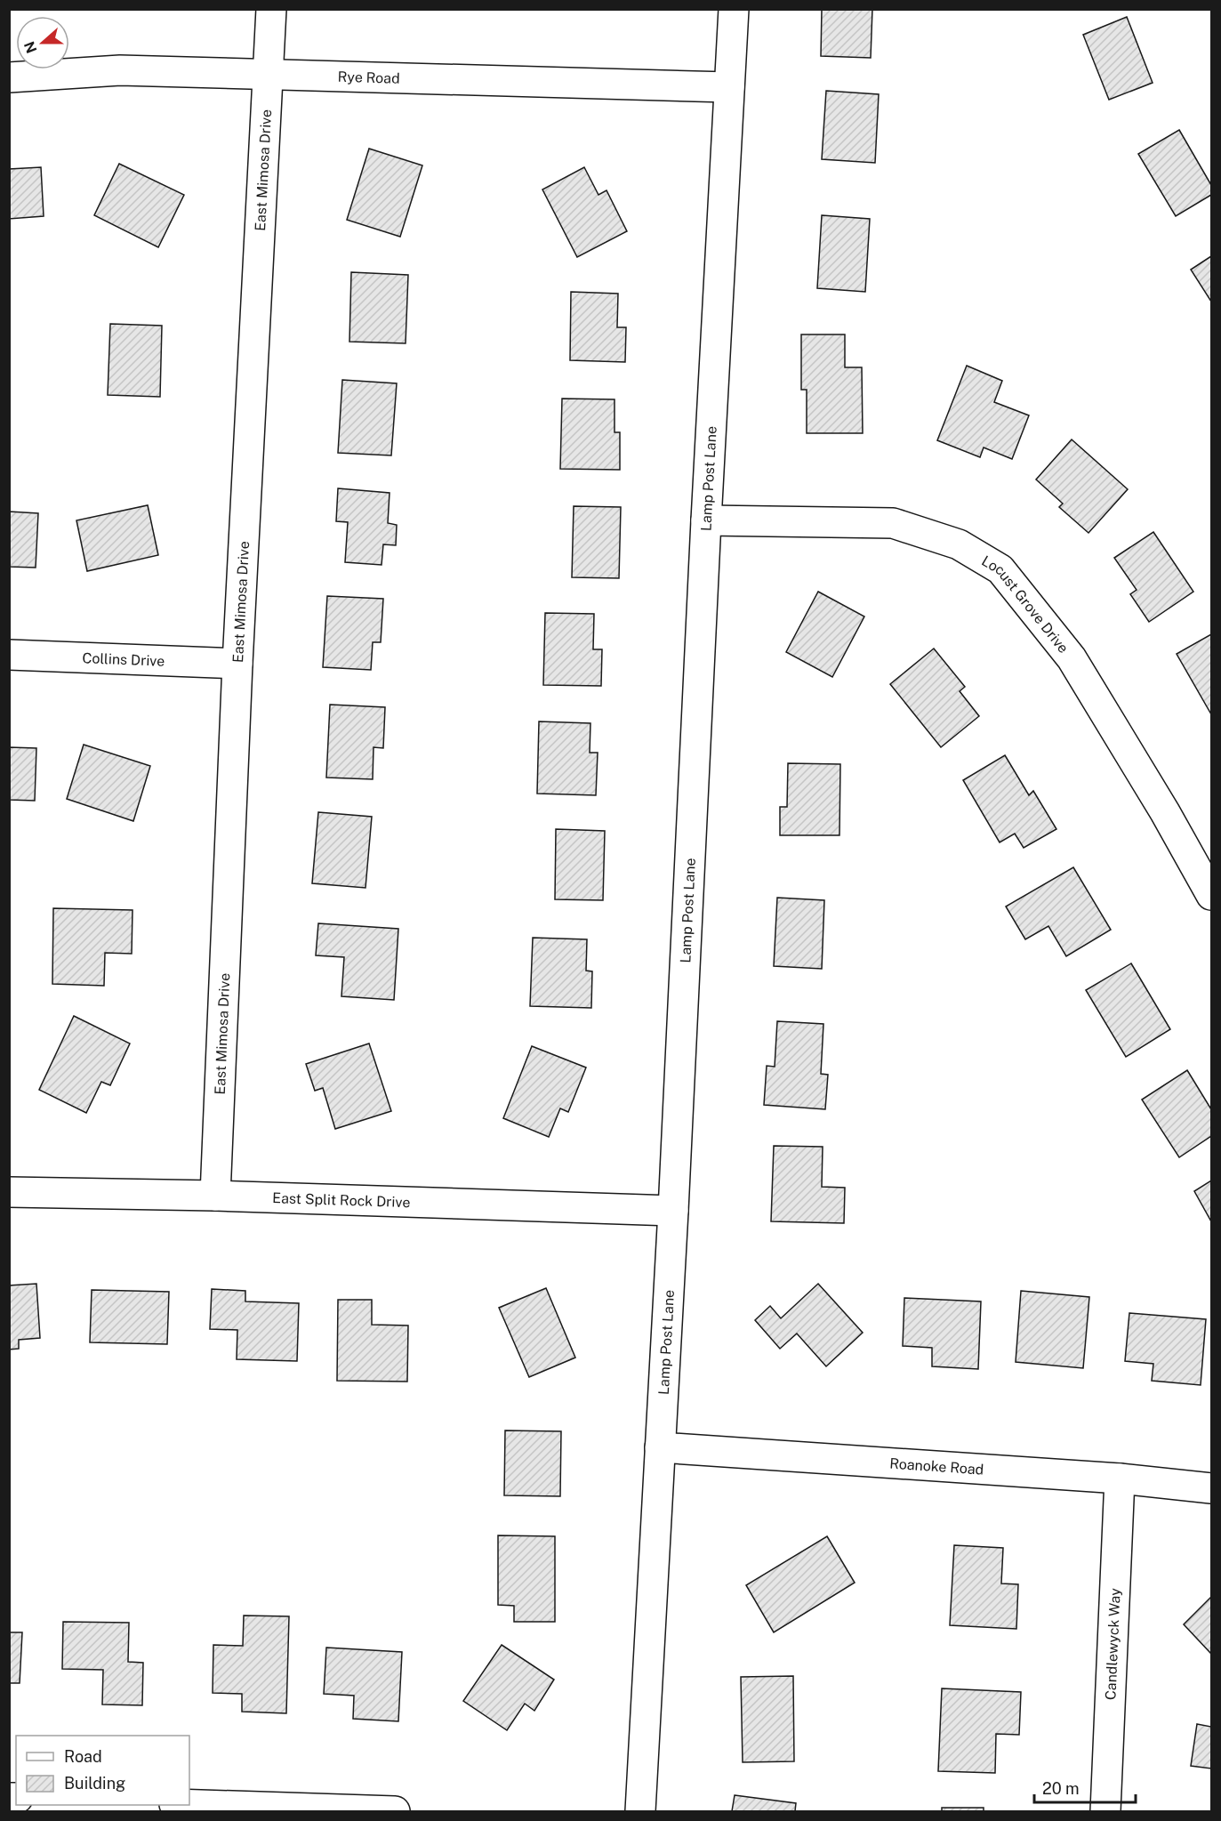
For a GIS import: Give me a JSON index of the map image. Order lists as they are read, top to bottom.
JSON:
{
  "streets": {
    "street": [
      "Rye Road",
      "East Mimosa Drive",
      "Lamp Post Lane",
      "Locust Grove Drive",
      "Collins Drive",
      "East Split Rock Drive",
      "Roanoke Road",
      "Candlewyck Way"
    ]
  },
  "crossings": [
    ["Rye Road", "East Mimosa Drive"],
    ["Rye Road", "Lamp Post Lane"],
    ["East Mimosa Drive", "Collins Drive"],
    ["East Mimosa Drive", "East Split Rock Drive"],
    ["Lamp Post Lane", "Locust Grove Drive"],
    ["Lamp Post Lane", "East Split Rock Drive"],
    ["Lamp Post Lane", "Roanoke Road"],
    ["Roanoke Road", "Candlewyck Way"]
  ],
  "legend": ["Road", "Building"],
  "scale_bar": "20 m",
  "north": "left"
}
